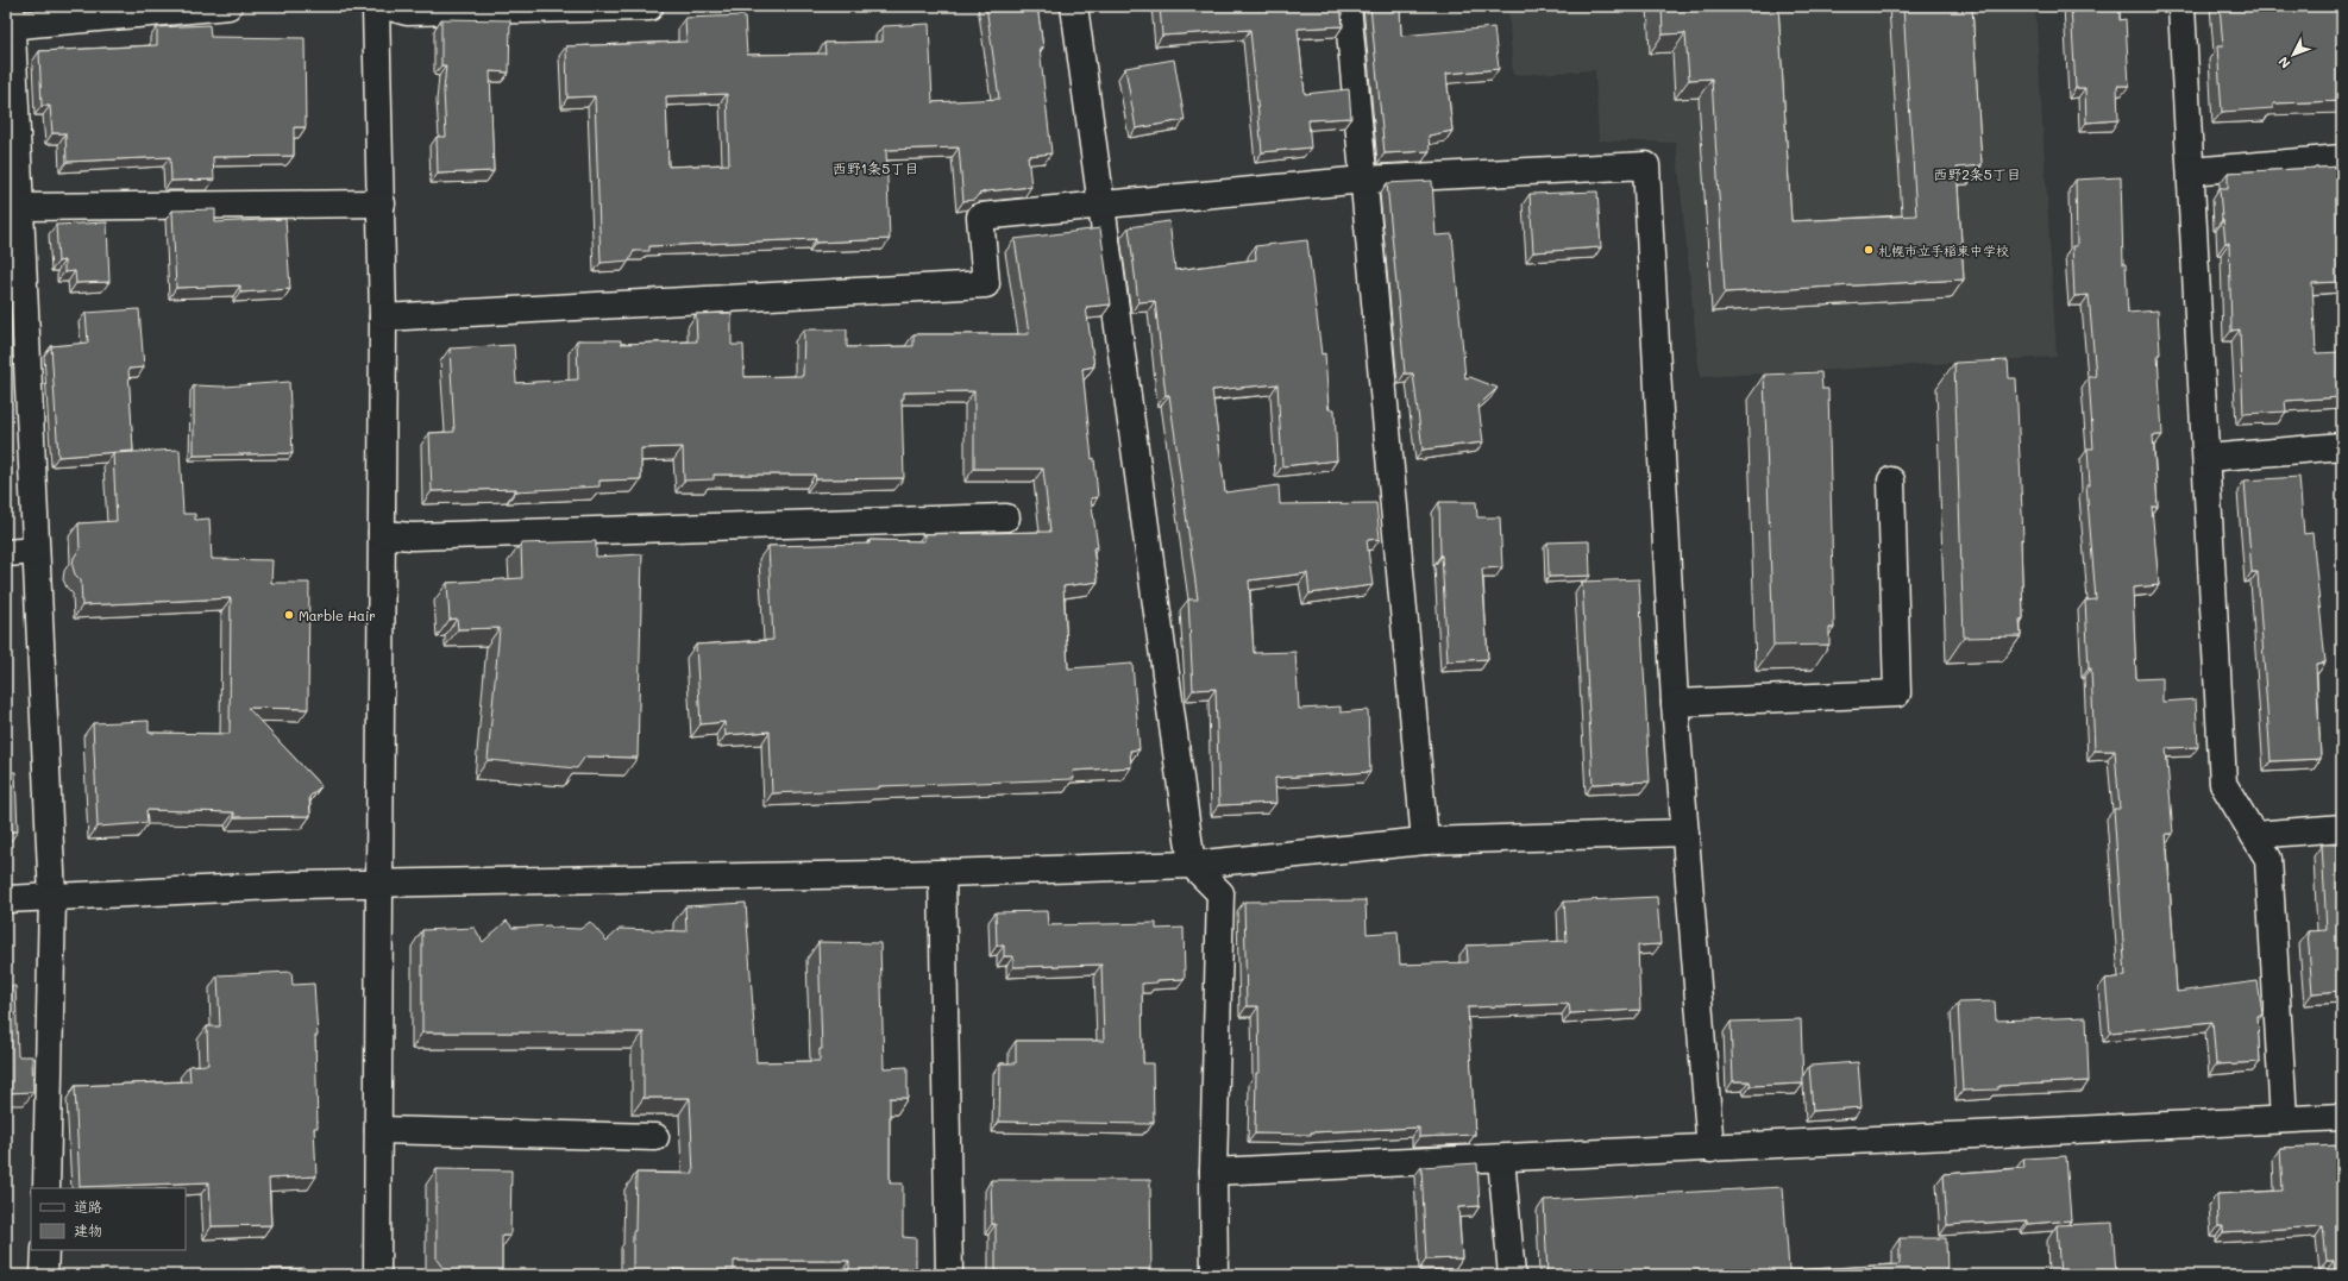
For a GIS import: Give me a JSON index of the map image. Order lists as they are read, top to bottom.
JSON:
{
  "districts": ["西野1条5丁目", "西野2条5丁目"],
  "places": ["札幌市立手稲東中学校", "Marble Hair"],
  "legend": ["道路", "建物"],
  "north": "bottom left"
}
